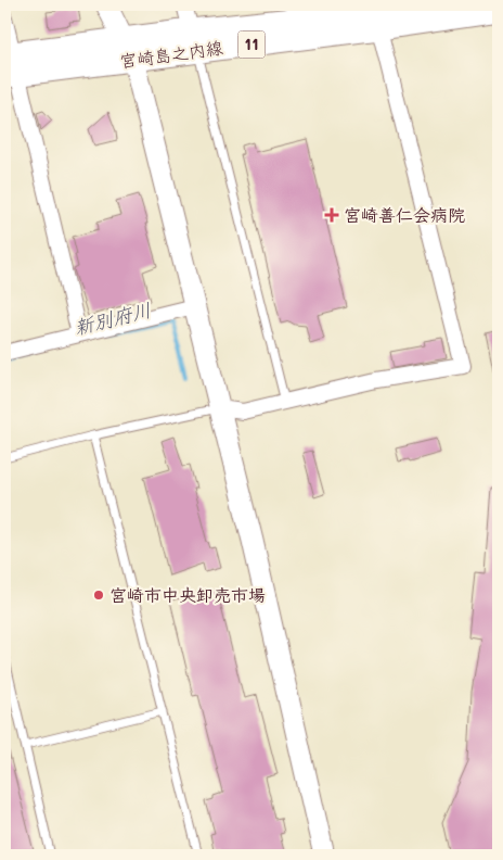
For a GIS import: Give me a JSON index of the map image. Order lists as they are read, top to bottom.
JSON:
{
  "streets": {
    "main road": ["11", "宮崎島之内線"]
  },
  "water": ["新別府川"],
  "places": {
    "health": ["宮崎善仁会病院"],
    "other": ["宮崎市中央卸売市場"]
  }
}
